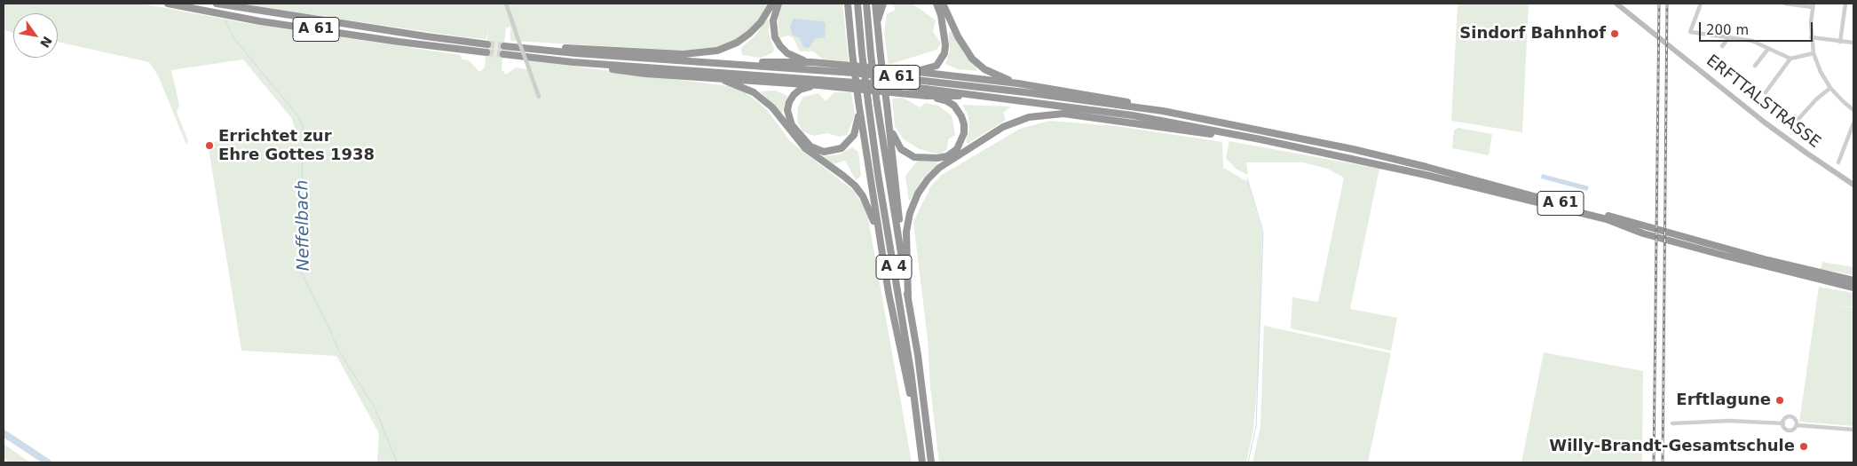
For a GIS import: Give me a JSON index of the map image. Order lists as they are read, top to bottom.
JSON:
{
  "streets": {
    "highway": ["A 61", "A 4"],
    "main road": ["ERFTTALSTRASSE"]
  },
  "water": ["Neffelbach"],
  "places": [
    "Sindorf Bahnhof",
    "Errichtet zur Ehre Gottes 1938",
    "Erftlagune",
    "Willy-Brandt-Gesamtschule"
  ],
  "scale_bar": "200 m",
  "north": "bottom right"
}
